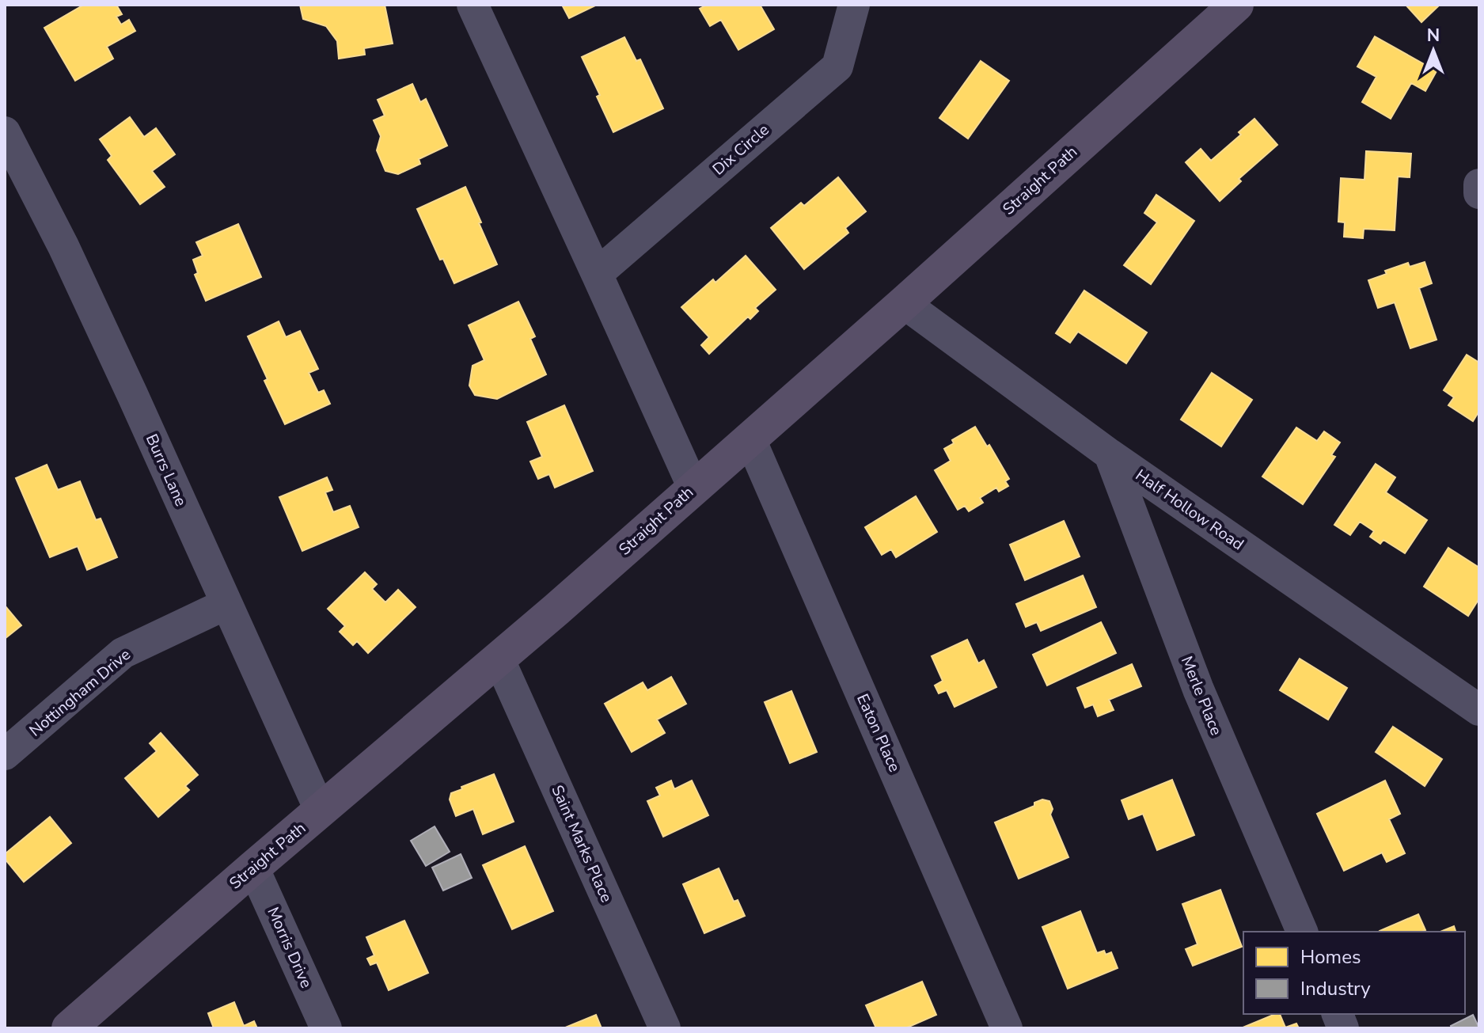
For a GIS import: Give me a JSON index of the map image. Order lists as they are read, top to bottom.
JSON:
{
  "streets": {
    "main road": ["Straight Path"],
    "street": [
      "Dix Circle",
      "Burrs Lane",
      "Half Hollow Road",
      "Nottingham Drive",
      "Merle Place",
      "Eaton Place",
      "Saint Marks Place",
      "Morris Drive"
    ]
  },
  "crossings": [
    ["Straight Path", "Burrs Lane"],
    ["Straight Path", "Half Hollow Road"],
    ["Straight Path", "Eaton Place"],
    ["Straight Path", "Saint Marks Place"],
    ["Straight Path", "Morris Drive"],
    ["Burrs Lane", "Nottingham Drive"],
    ["Half Hollow Road", "Merle Place"]
  ],
  "legend": ["Homes", "Industry"],
  "north": "top"
}
